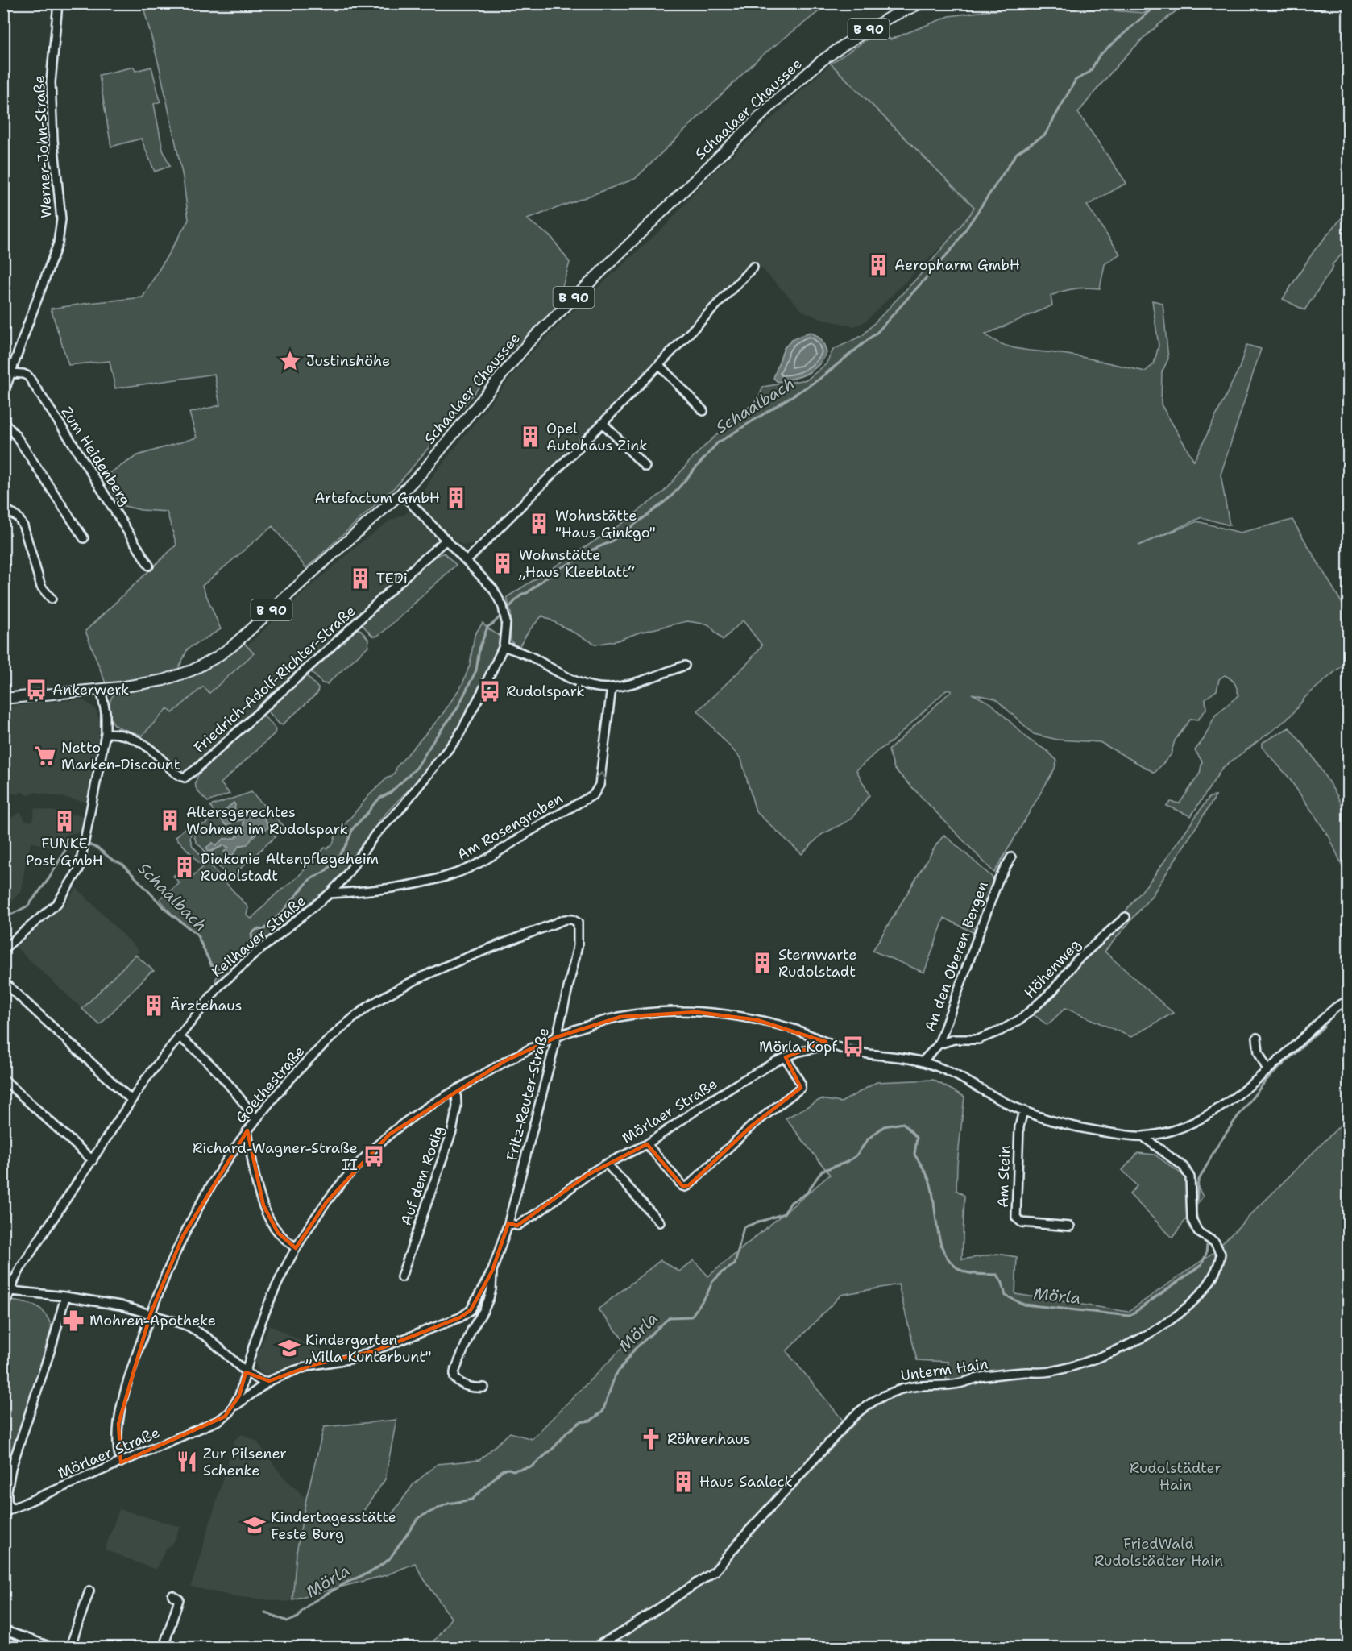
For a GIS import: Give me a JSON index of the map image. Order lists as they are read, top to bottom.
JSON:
{
  "streets": {
    "main road": ["B 90", "Schaalaer Chaussee"],
    "street": [
      "Werner-John-Straße",
      "Zum Heidenberg",
      "Friedrich-Adolf-Richter-Straße",
      "Am Rosengraben",
      "Keilhauer Straße",
      "An den Oberen Bergen",
      "Höhenweg",
      "Goethestraße",
      "Fritz-Reuter-Straße",
      "Mörlaer Straße",
      "Auf dem Rodig",
      "Am Stein",
      "Unterm Hain"
    ]
  },
  "crossings": [
    ["Schaalaer Chaussee", "Keilhauer Straße"],
    ["Werner-John-Straße", "Zum Heidenberg"],
    ["Friedrich-Adolf-Richter-Straße", "Keilhauer Straße"],
    ["Am Rosengraben", "Keilhauer Straße"],
    ["An den Oberen Bergen", "Höhenweg"],
    ["Goethestraße", "Fritz-Reuter-Straße"],
    ["Goethestraße", "Mörlaer Straße"],
    ["Fritz-Reuter-Straße", "Mörlaer Straße"]
  ],
  "one_way": ["Am Rosengraben"],
  "water": ["Schaalbach", "Mörla"],
  "parks": ["Rudolstädter Hain", "FriedWald Rudolstädter Hain"],
  "places": {
    "building": [
      "Aeropharm GmbH",
      "Opel Autohaus Zink",
      "Artefactum GmbH",
      "Wohnstätte \"Haus Ginkgo\"",
      "Wohnstätte „Haus Kleeblatt“",
      "TEDi",
      "Altersgerechtes Wohnen im Rudolspark",
      "FUNKE Post GmbH",
      "Diakonie Altenpflegeheim Rudolstadt",
      "Sternwarte Rudolstadt",
      "Ärztehaus",
      "Haus Saaleck"
    ],
    "place": ["Justinshöhe"],
    "bus stop": [
      "Ankerwerk",
      "Rudolspark",
      "Mörla Kopf",
      "Richard-Wagner-Straße II"
    ],
    "supermarket": ["Netto Marken-Discount"],
    "pharmacy": ["Mohren-Apotheke"],
    "school or university": ["Kindergarten ,,Villa Kunterbunt\"", "Kindertagesstätte Feste Burg"],
    "church": ["Röhrenhaus"],
    "restaurant": ["Zur Pilsener Schenke"]
  }
}
